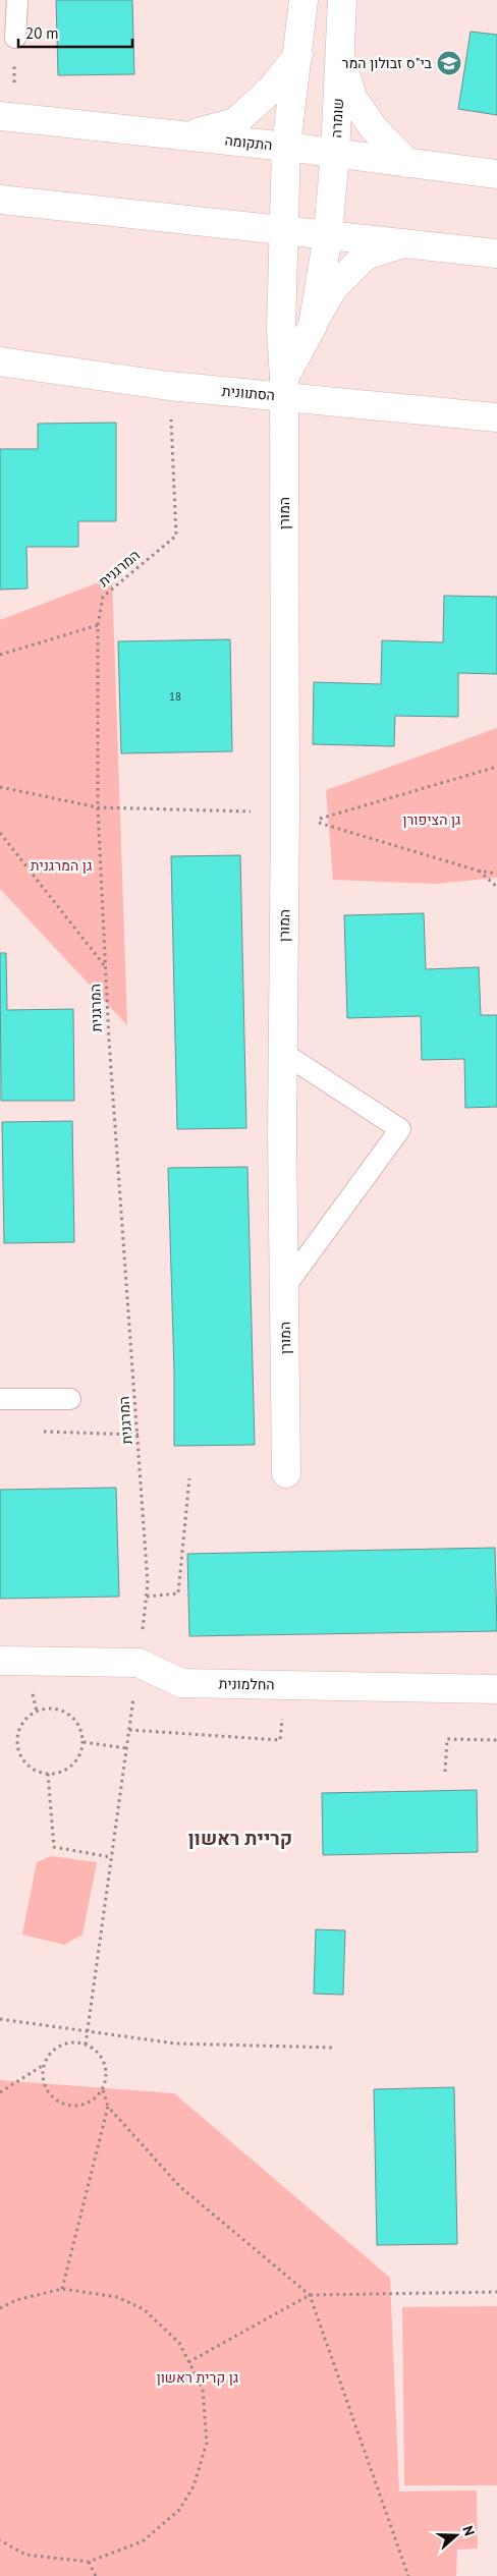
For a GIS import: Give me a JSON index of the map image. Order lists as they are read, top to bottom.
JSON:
{
  "streets": {
    "street": [
      "שומרה",
      "התקומה",
      "הסתוונית",
      "המורן",
      "החלמונית"
    ],
    "path": ["המרגנית"]
  },
  "crossings": [
    ["שומרה", "התקומה"],
    ["שומרה", "המורן"],
    ["הסתוונית", "המורן"],
    ["הסתוונית", "המרגנית"],
    ["המרגנית", "החלמונית"]
  ],
  "districts": ["קריית ראשון"],
  "parks": ["גן הציפורן", "גן המרגנית", "גן קרית ראשון"],
  "places": {
    "school or university": ["בי\"ס זבולון המר"]
  },
  "house_numbers": ["18"],
  "scale_bar": "20 m",
  "north": "right"
}
